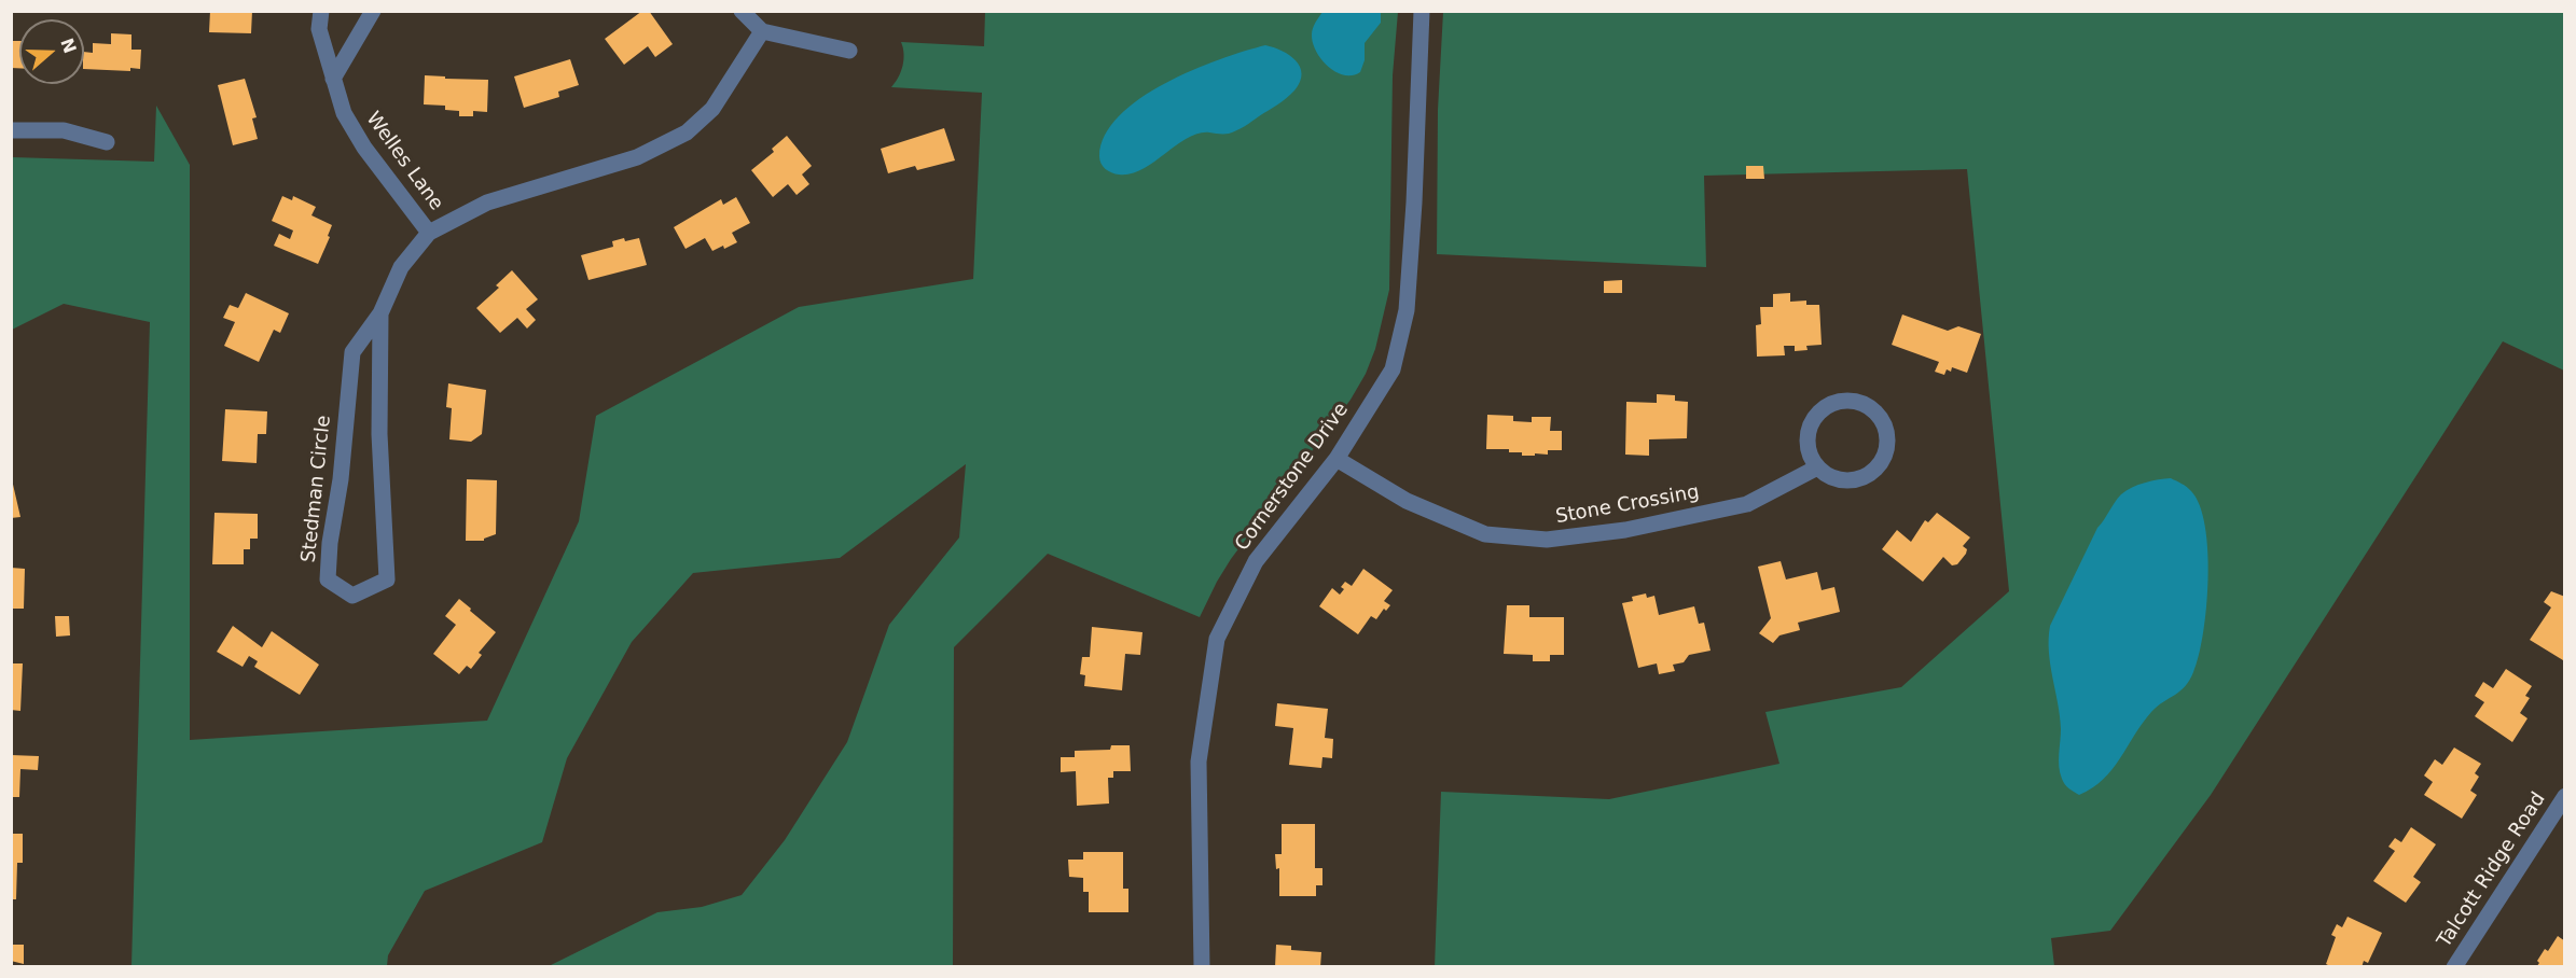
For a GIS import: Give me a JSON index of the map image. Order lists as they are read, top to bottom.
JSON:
{
  "streets": {
    "street": [
      "Welles Lane",
      "Cornerstone Drive",
      "Stedman Circle",
      "Stone Crossing",
      "Talcott Ridge Road"
    ]
  },
  "crossings": [
    ["Welles Lane", "Stedman Circle"],
    ["Cornerstone Drive", "Stone Crossing"]
  ],
  "north": "right"
}
